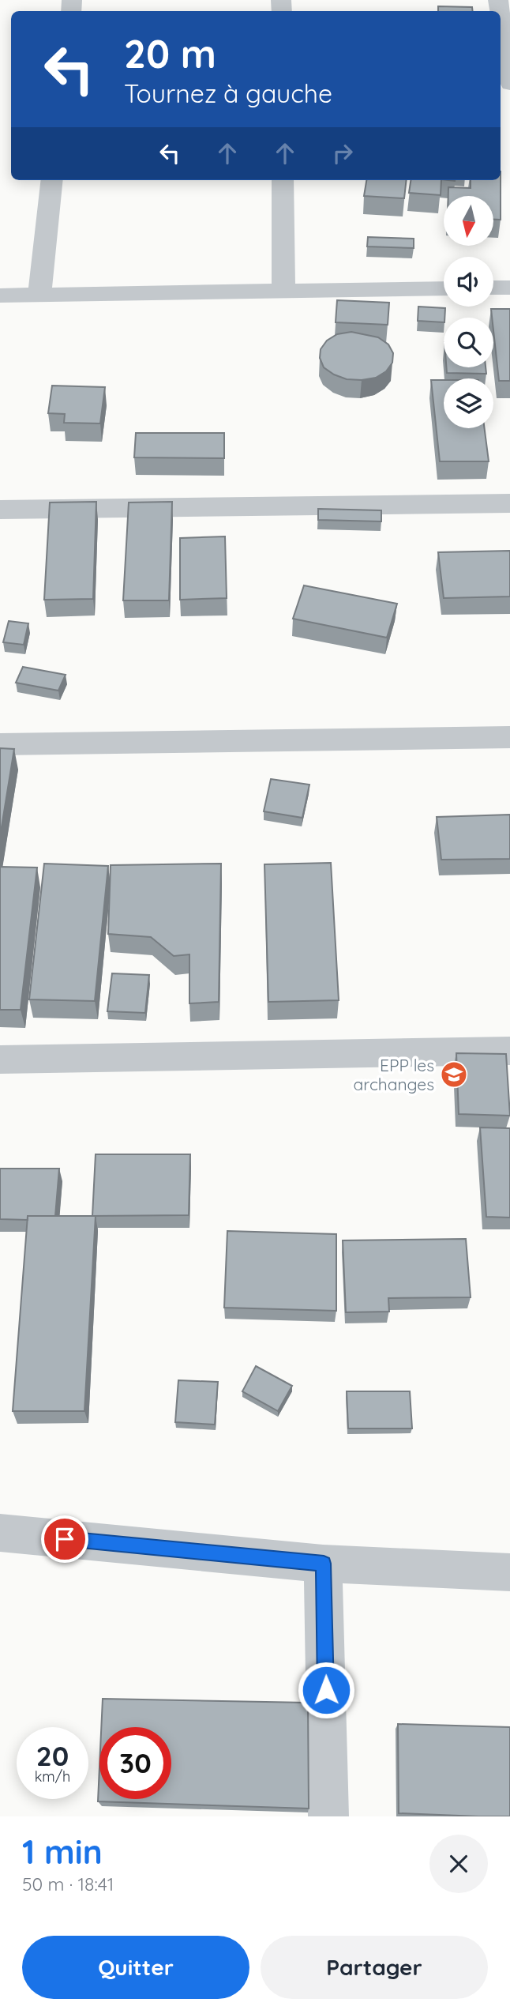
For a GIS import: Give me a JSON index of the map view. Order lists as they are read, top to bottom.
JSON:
{
  "places": {
    "school or university": ["EPP les archanges"]
  },
  "north": "bottom",
  "page": {
    "turn": ["20 m", "Tournez à gauche"],
    "speed": "20 km/h",
    "limit": "30",
    "heading": ["1 min", "50 m · 18:41"],
    "buttons": ["Quitter", "Partager"]
  }
}
